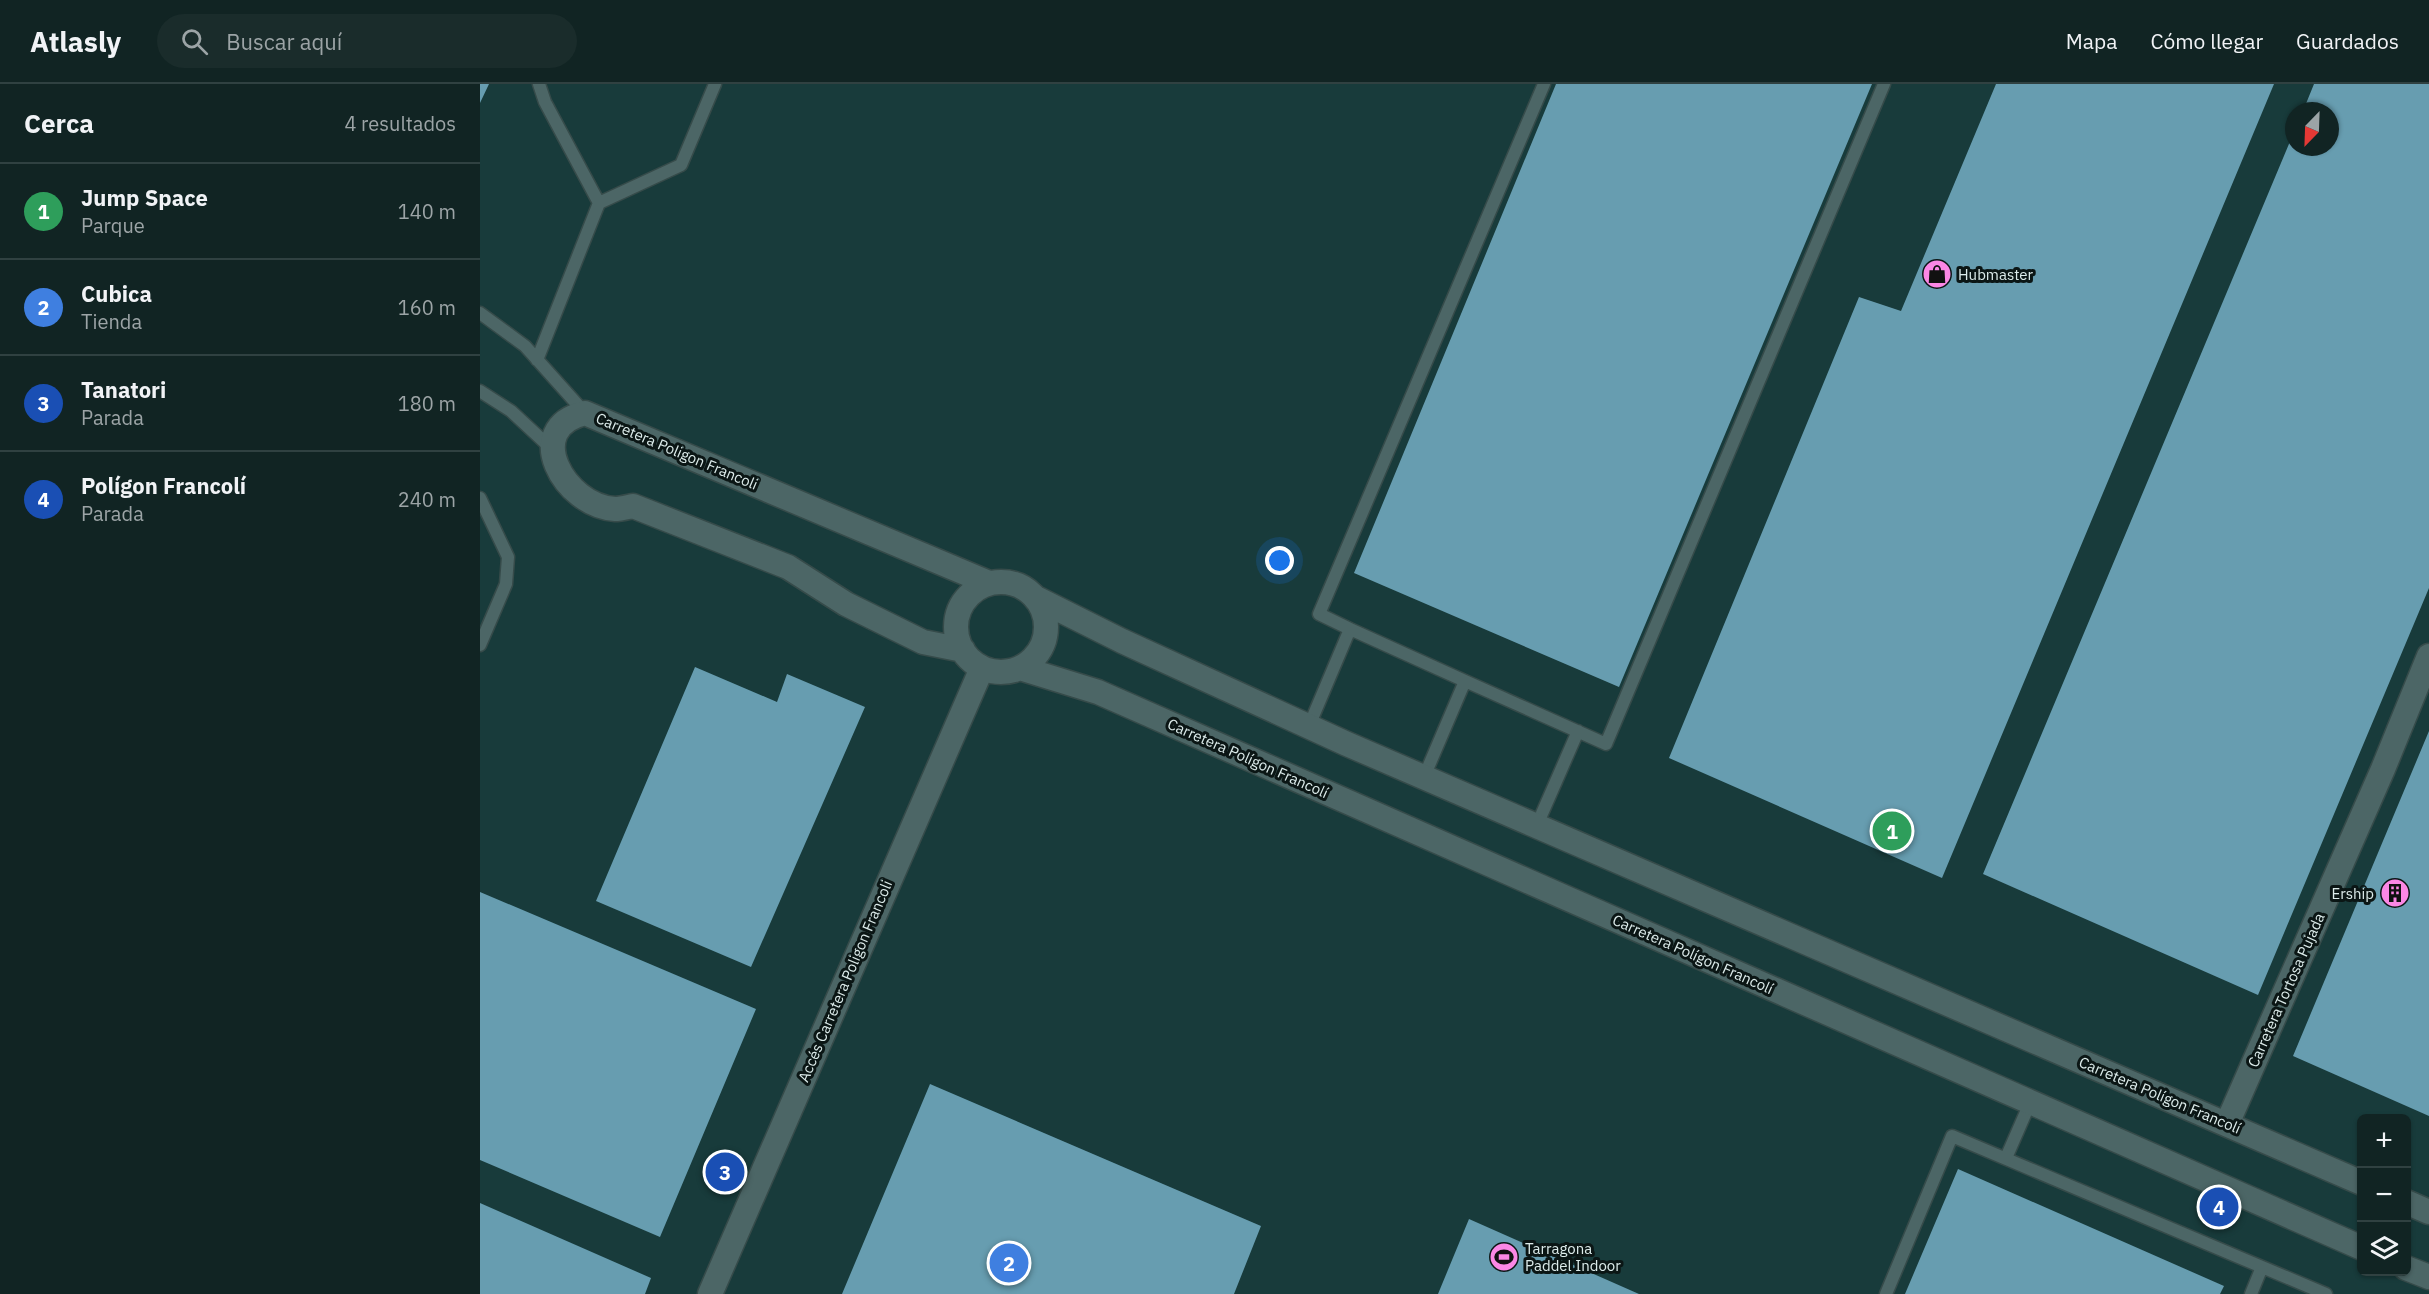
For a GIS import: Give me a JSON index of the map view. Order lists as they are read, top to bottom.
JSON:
{
  "streets": {
    "street": [
      "Carretera Poligon Francoli",
      "Carretera Polígon Francolí",
      "Accés Carretera Poligon Francoli",
      "Carretera Tortosa Pujada"
    ]
  },
  "crossings": [
    ["Carretera Poligon Francoli", "Carretera Polígon Francolí"],
    ["Carretera Poligon Francoli", "Accés Carretera Poligon Francoli"],
    ["Carretera Polígon Francolí", "Accés Carretera Poligon Francoli"],
    ["Carretera Polígon Francolí", "Carretera Tortosa Pujada"]
  ],
  "places": {
    "shop": ["Hubmaster"],
    "building": ["Ership"],
    "sports": ["Tarragona Paddel Indoor"]
  },
  "north": "bottom left",
  "page": {
    "header": "Atlasly",
    "search": "Buscar aquí",
    "nav": ["Mapa", "Cómo llegar", "Guardados"],
    "heading": ["Cerca", "4 resultados"],
    "list": [
      {
        "mark": "1",
        "name": "Jump Space",
        "note": "Parque",
        "value": "140 m"
      },
      {
        "mark": "2",
        "name": "Cubica",
        "note": "Tienda",
        "value": "160 m"
      },
      {
        "mark": "3",
        "name": "Tanatori",
        "note": "Parada",
        "value": "180 m"
      },
      {
        "mark": "4",
        "name": "Polígon Francolí",
        "note": "Parada",
        "value": "240 m"
      }
    ],
    "pins": [
      "1",
      "3",
      "4",
      "2"
    ],
    "map_buttons": ["+", "−"]
  }
}
